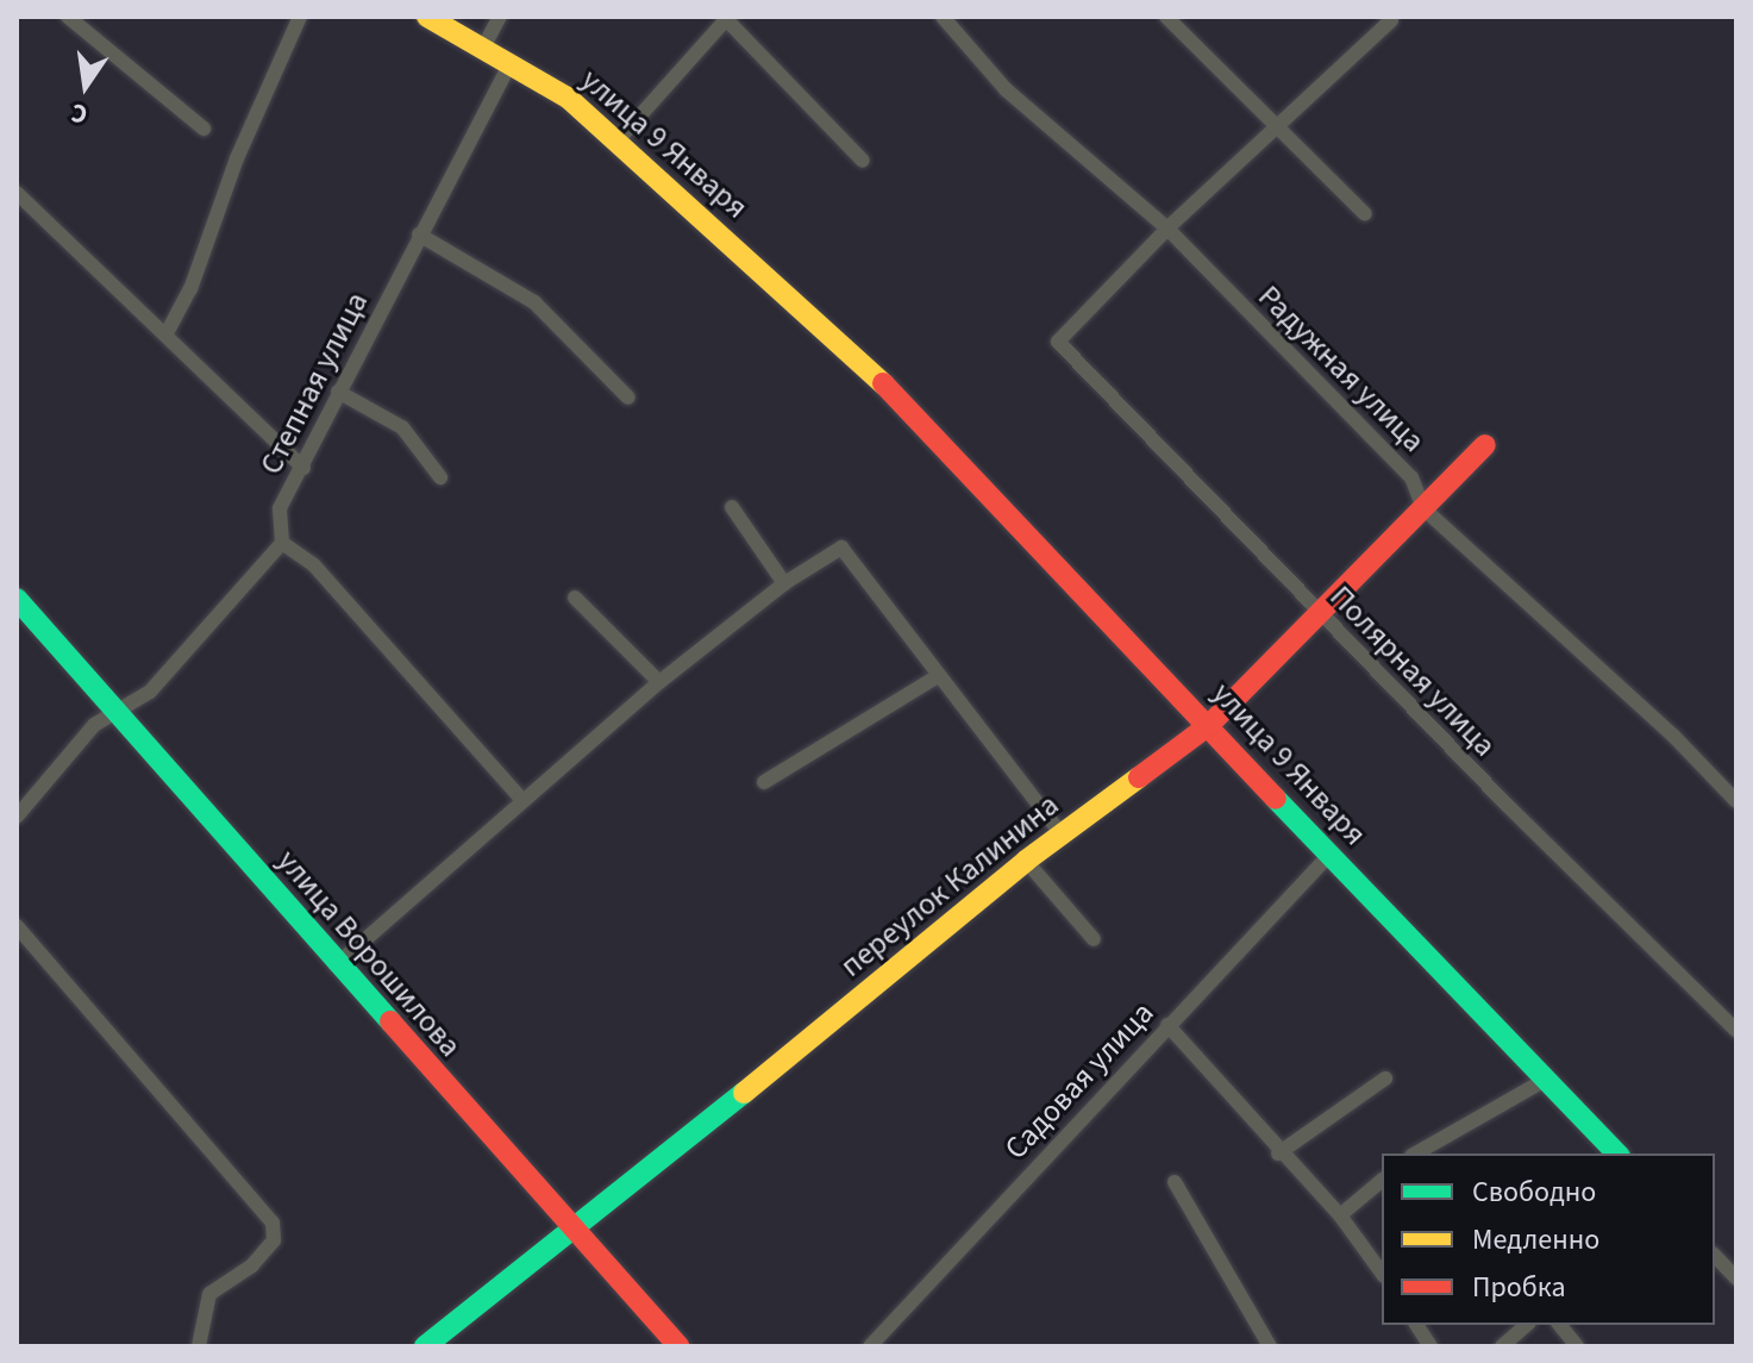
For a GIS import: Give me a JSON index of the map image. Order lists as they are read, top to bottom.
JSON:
{
  "streets": {
    "street": [
      "улица 9 Января",
      "Радужная улица",
      "Степная улица",
      "Полярная улица",
      "переулок Калинина",
      "улица Ворошилова",
      "Садовая улица"
    ]
  },
  "crossings": [
    ["улица 9 Января", "Степная улица"],
    ["улица 9 Января", "переулок Калинина"],
    ["улица 9 Января", "Садовая улица"],
    ["Радужная улица", "Полярная улица"],
    ["Радужная улица", "переулок Калинина"],
    ["Полярная улица", "переулок Калинина"],
    ["переулок Калинина", "улица Ворошилова"]
  ],
  "legend": ["Свободно", "Медленно", "Пробка"],
  "north": "bottom"
}
